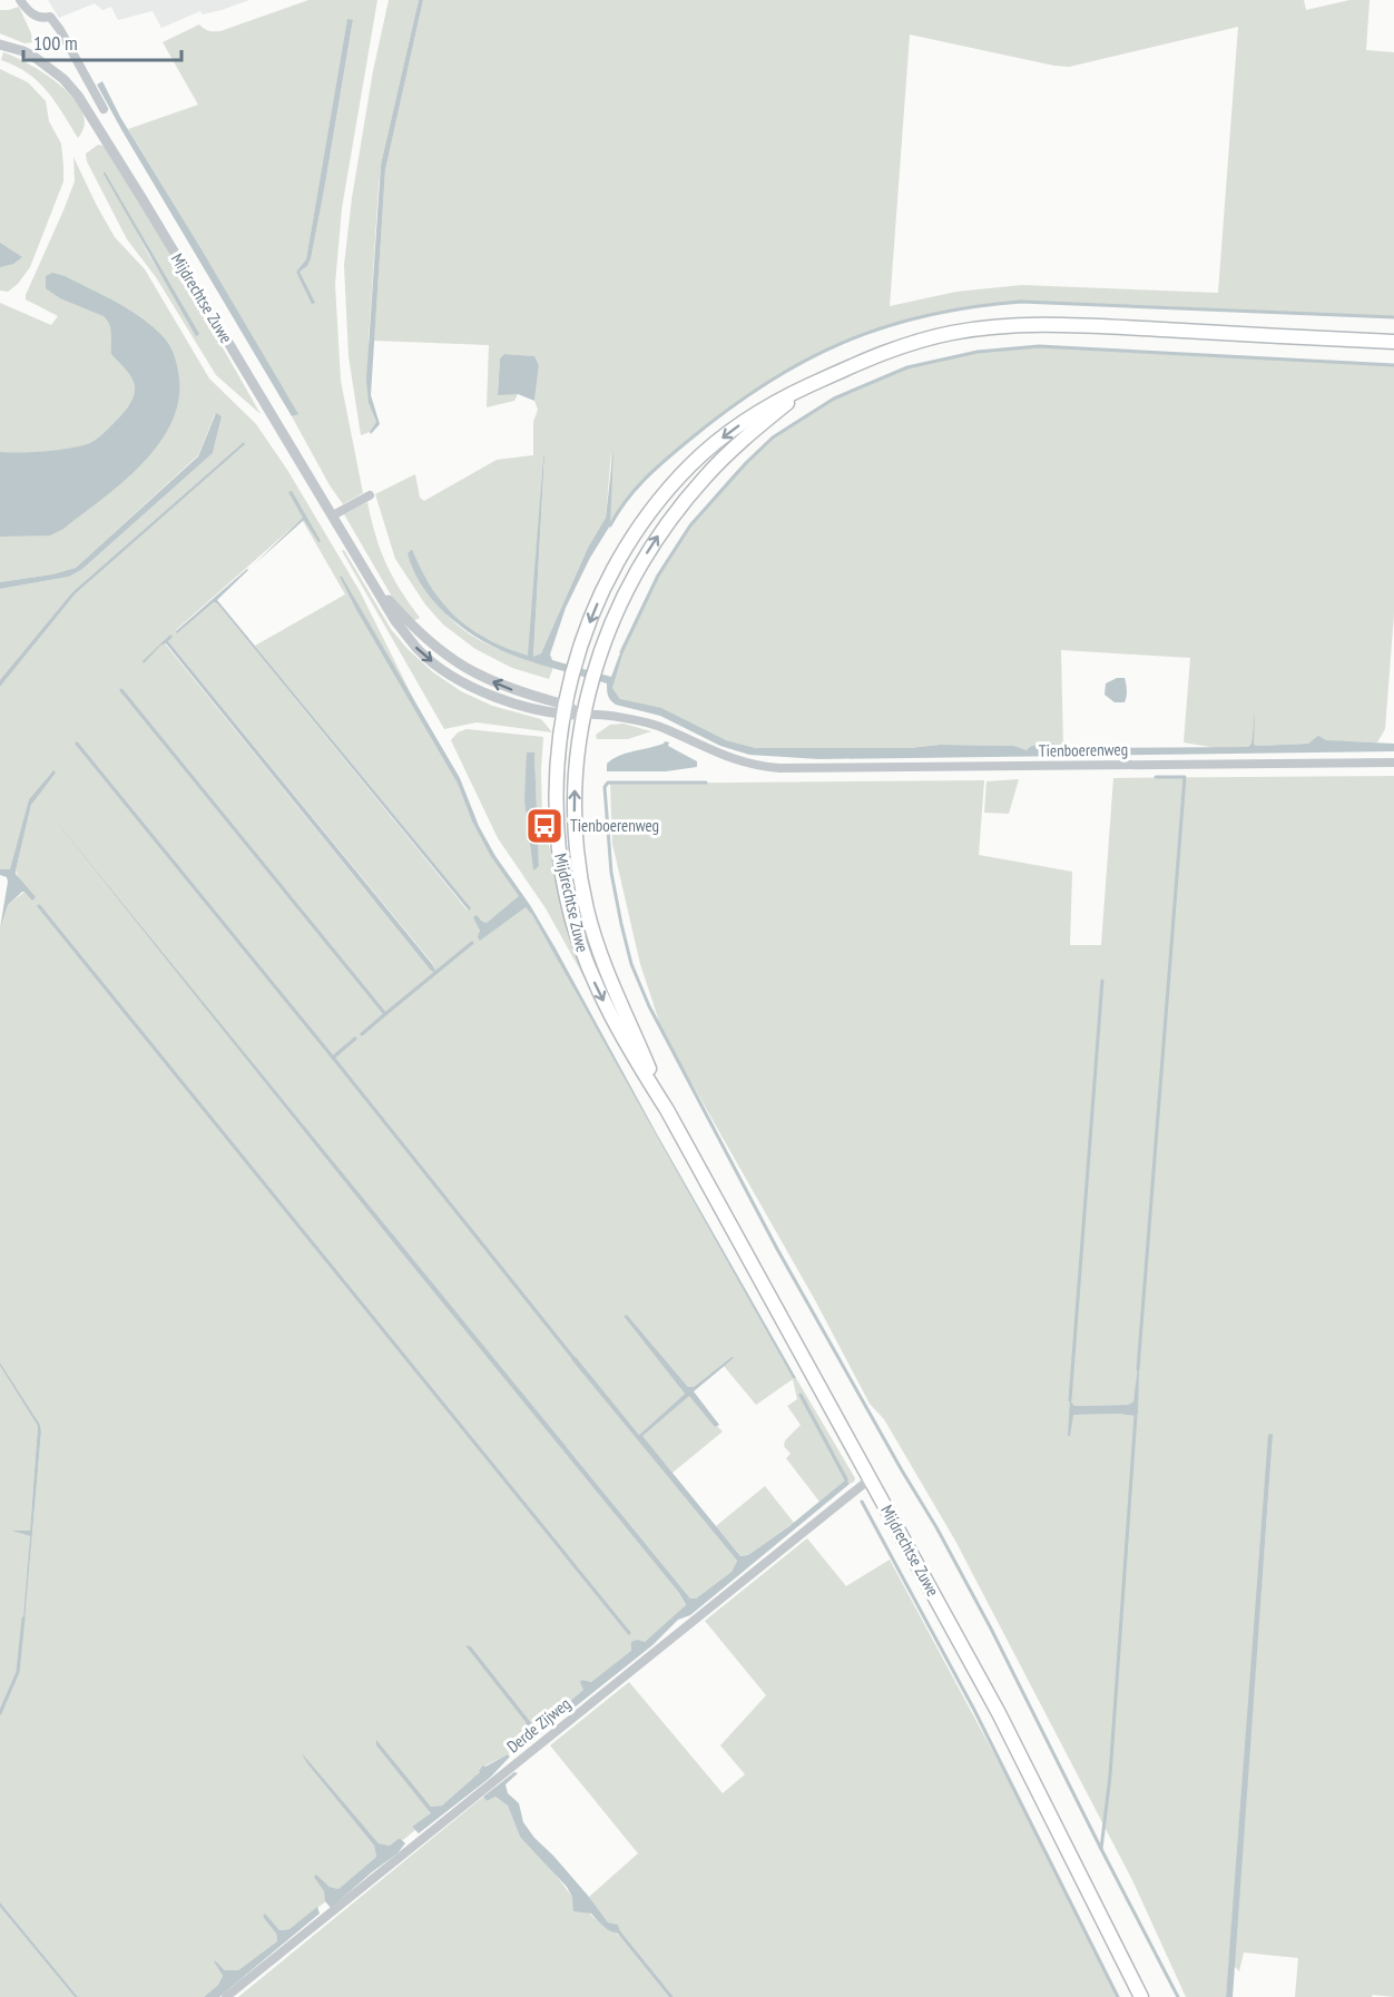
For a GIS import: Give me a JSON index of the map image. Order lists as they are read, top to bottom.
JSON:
{
  "streets": {
    "main road": ["Mijdrechtse Zuwe"],
    "street": ["Tienboerenweg", "Derde Zijweg"]
  },
  "crossings": [
    ["Mijdrechtse Zuwe", "Tienboerenweg"],
    ["Mijdrechtse Zuwe", "Derde Zijweg"]
  ],
  "places": {
    "bus stop": ["Tienboerenweg"]
  },
  "scale_bar": "100 m"
}
